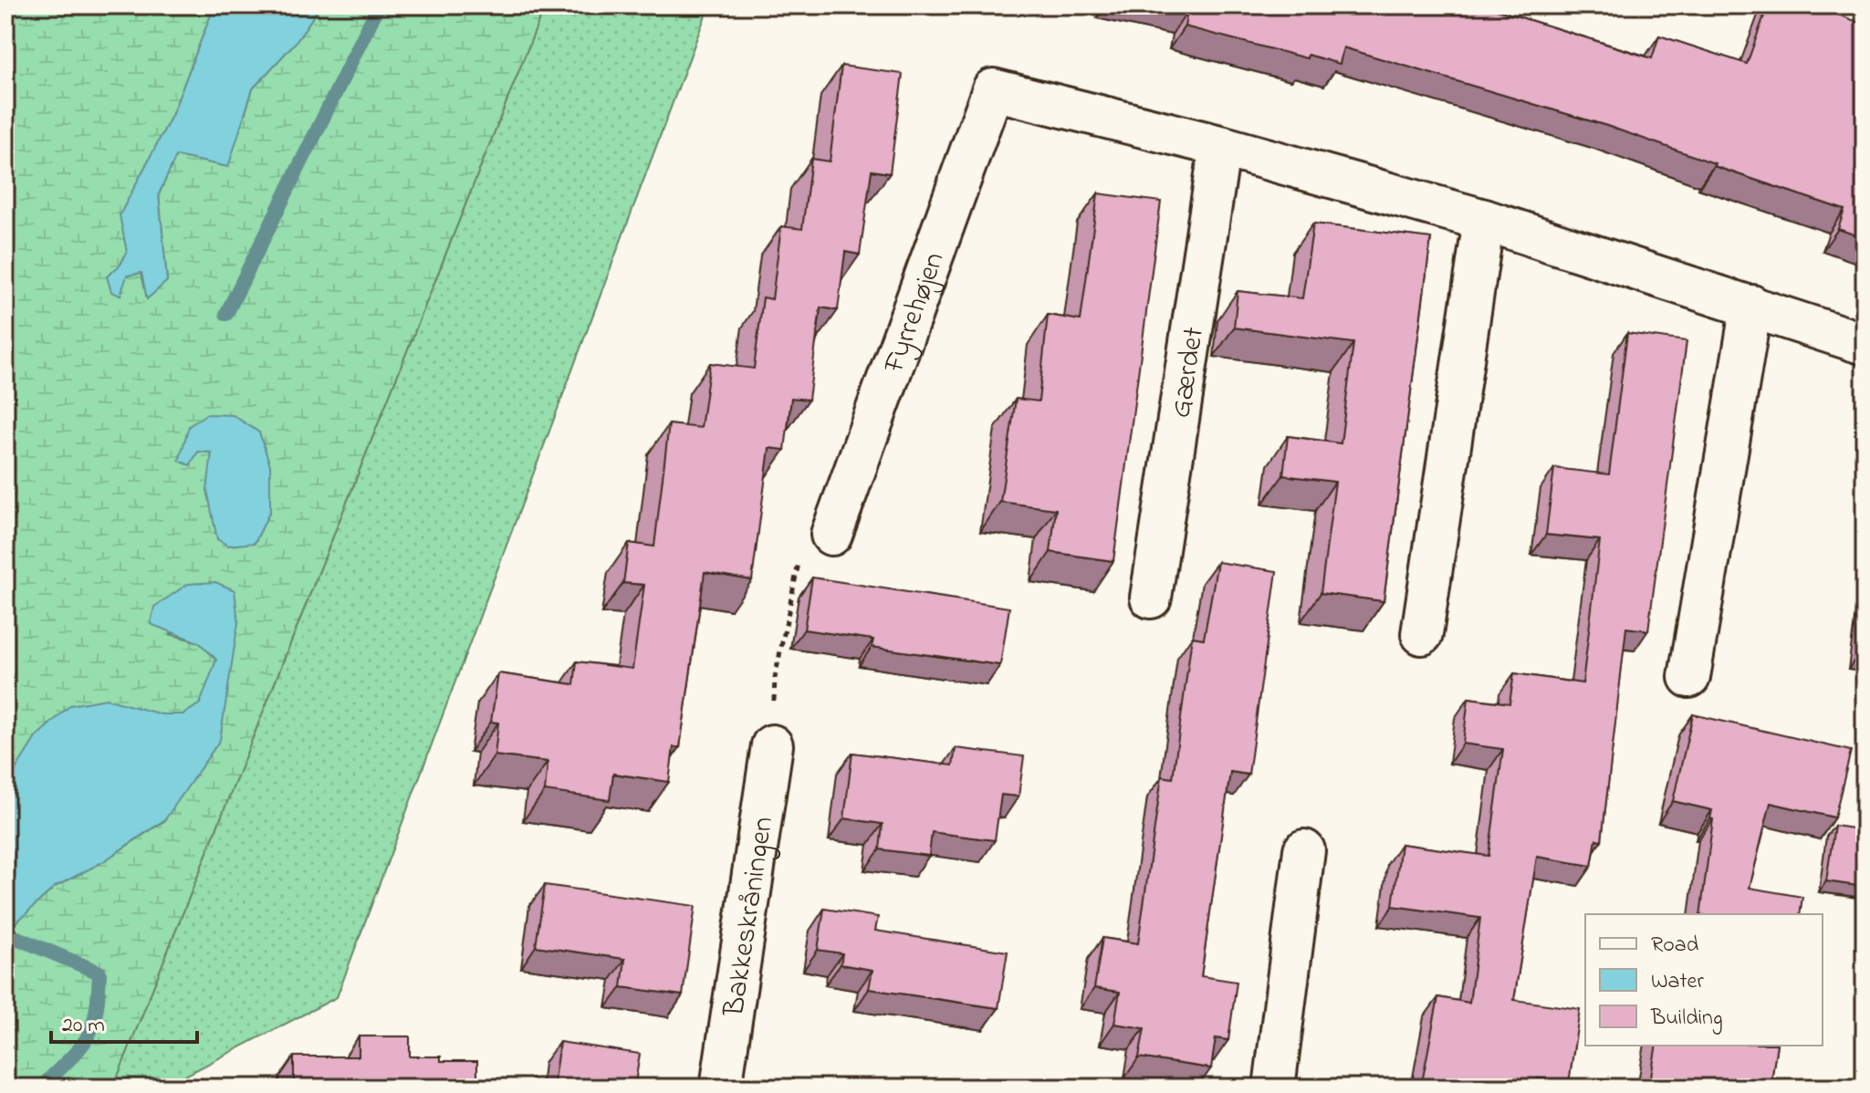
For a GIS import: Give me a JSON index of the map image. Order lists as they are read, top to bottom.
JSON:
{
  "streets": {
    "street": ["Fyrrehøjen", "Gærdet", "Bakkeskråningen"]
  },
  "crossings": [
    ["Fyrrehøjen", "Gærdet"]
  ],
  "legend": ["Road", "Water", "Building"],
  "scale_bar": "20 m"
}
